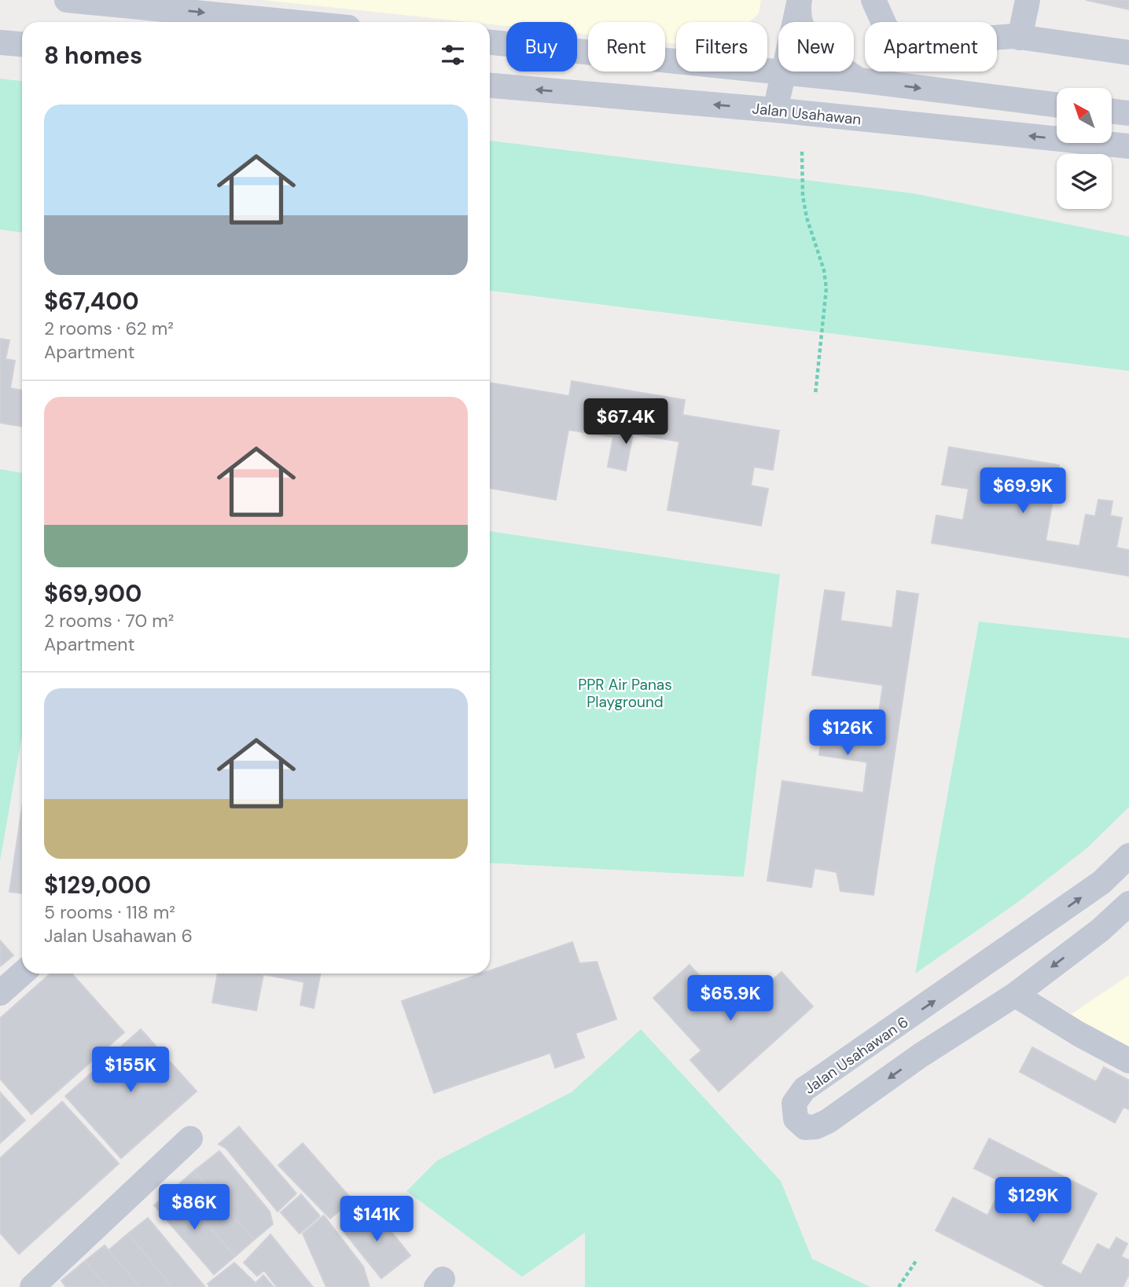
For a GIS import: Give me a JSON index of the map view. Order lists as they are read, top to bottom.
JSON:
{
  "streets": {
    "street": ["Jalan Usahawan", "Jalan Usahawan 6"]
  },
  "parks": ["PPR Air Panas Playground"],
  "north": "top left",
  "page": {
    "chip": [
      "Buy",
      "Rent",
      "Filters",
      "New",
      "Apartment"
    ],
    "heading": "8 homes",
    "list": [
      {
        "name": "$67,400",
        "note": "2 rooms · 62 m² · Apartment"
      },
      {
        "name": "$69,900",
        "note": "2 rooms · 70 m² · Apartment"
      },
      {
        "name": "$129,000",
        "note": "5 rooms · 118 m² · Jalan Usahawan 6"
      }
    ],
    "price": [
      "$67.4K",
      "$69.9K",
      "$126K",
      "$65.9K",
      "$155K",
      "$129K",
      "$86K",
      "$141K"
    ]
  }
}
